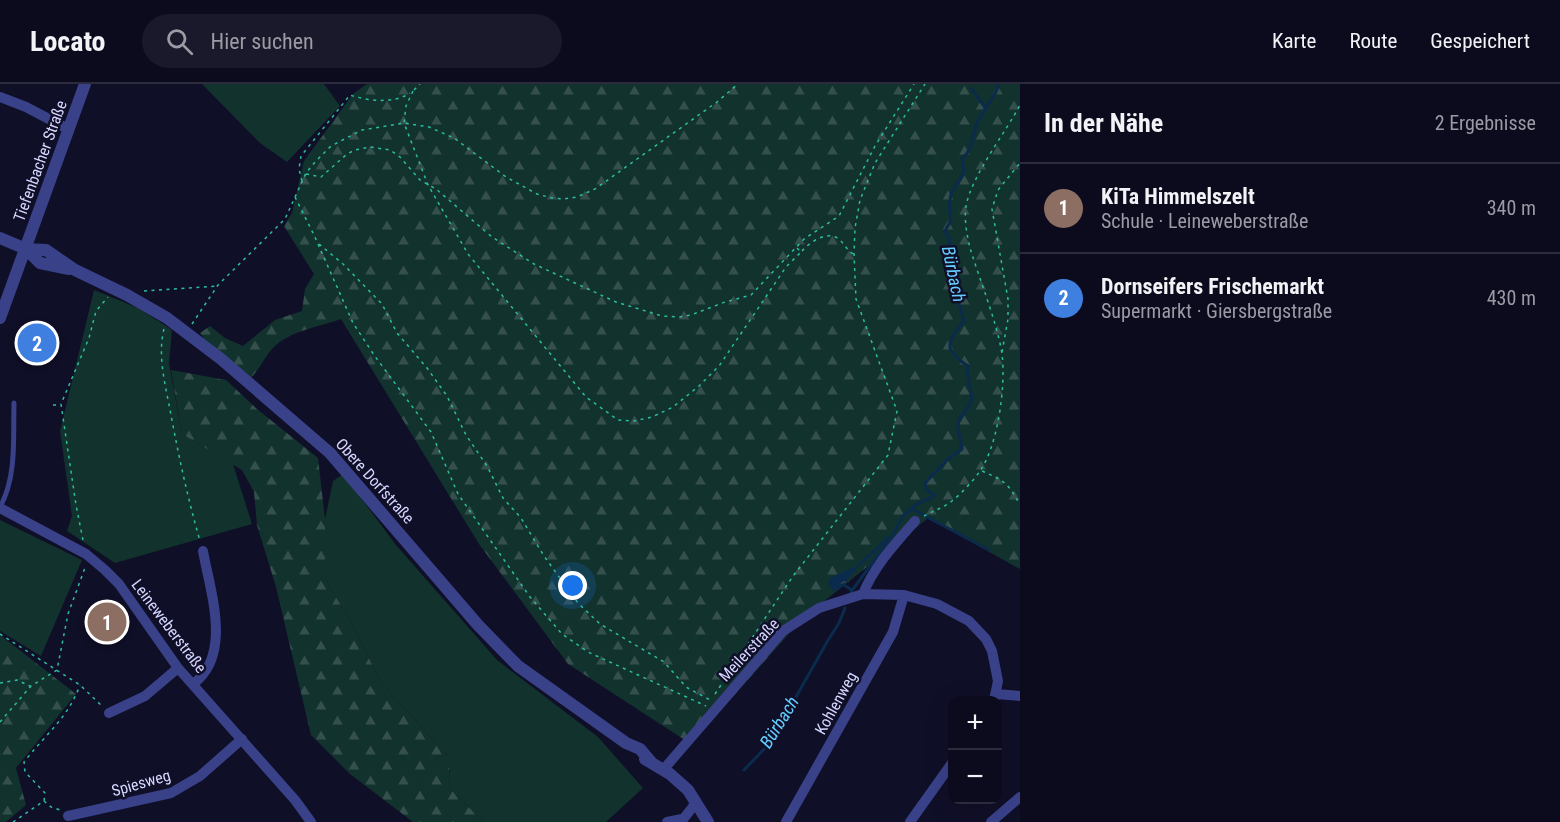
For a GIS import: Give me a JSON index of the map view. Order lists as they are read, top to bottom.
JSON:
{
  "streets": {
    "street": [
      "Tiefenbacher Straße",
      "Obere Dorfstraße",
      "Leineweberstraße",
      "Meilerstraße",
      "Kohlenweg",
      "Spiesweg"
    ]
  },
  "crossings": [
    ["Tiefenbacher Straße", "Obere Dorfstraße"],
    ["Obere Dorfstraße", "Meilerstraße"],
    ["Leineweberstraße", "Spiesweg"],
    ["Meilerstraße", "Kohlenweg"]
  ],
  "water": ["Bürbach"],
  "page": {
    "header": "Locato",
    "search": "Hier suchen",
    "nav": ["Karte", "Route", "Gespeichert"],
    "heading": ["In der Nähe", "2 Ergebnisse"],
    "list": [
      {
        "mark": "1",
        "name": "KiTa Himmelszelt",
        "note": "Schule · Leineweberstraße",
        "value": "340 m"
      },
      {
        "mark": "2",
        "name": "Dornseifers Frischemarkt",
        "note": "Supermarkt · Giersbergstraße",
        "value": "430 m"
      }
    ],
    "pins": ["2", "1"],
    "map_buttons": ["+", "−"]
  }
}
